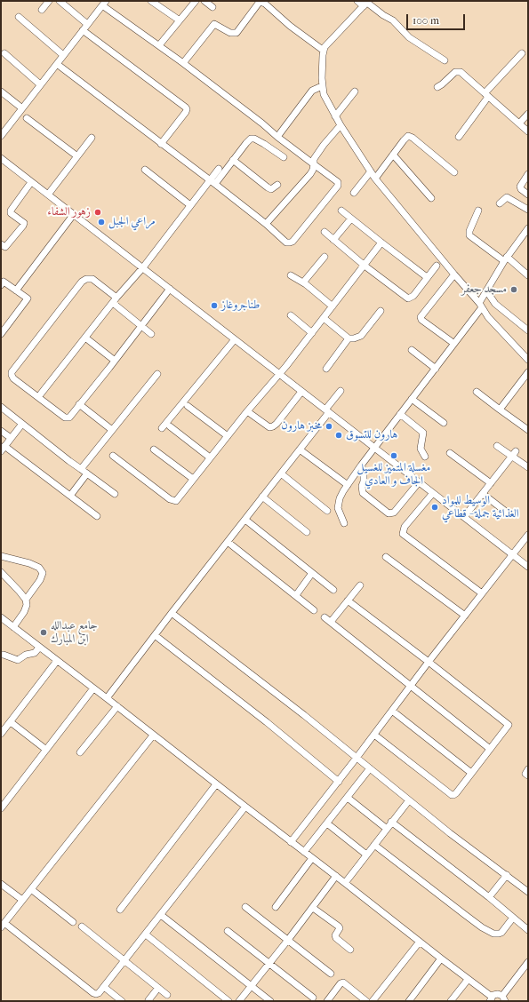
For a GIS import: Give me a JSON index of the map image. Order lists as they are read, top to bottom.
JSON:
{
  "places": [
    "زهور الشفاء",
    "مراعي الجبل",
    "مسجد جعفر",
    "طناجروغاز",
    "مخبز هارون",
    "هارون للتسوق",
    "مغسلة المتميز للغسيل الجاف و العادي",
    "الوسيط للمواد الغذائية جملة - قطاعي",
    "جامع عبدالله ابن المبارك"
  ],
  "scale_bar": "100 m"
}
